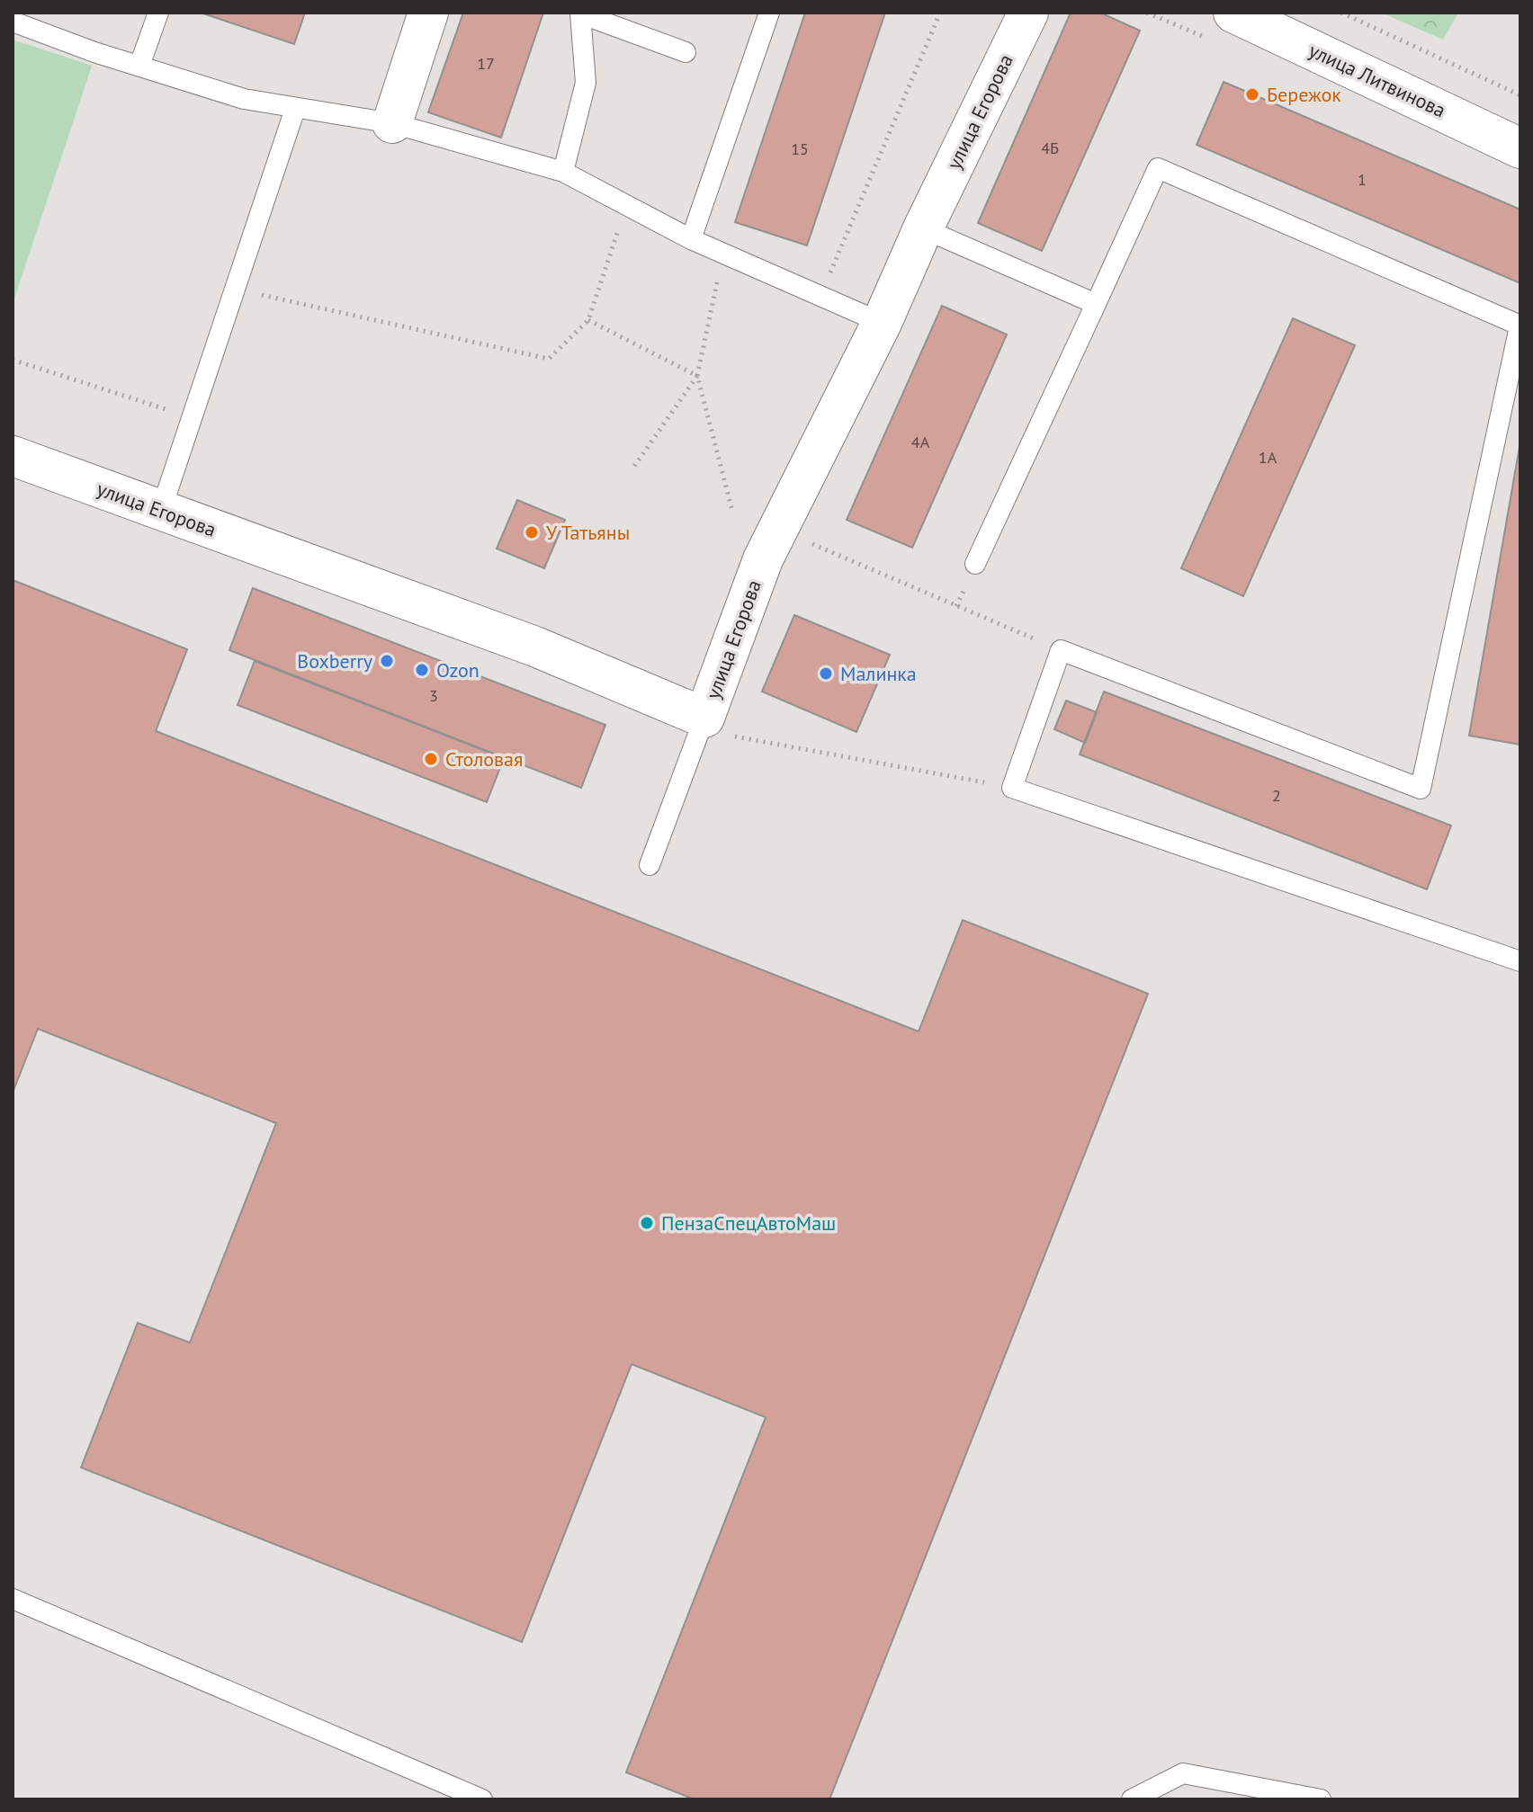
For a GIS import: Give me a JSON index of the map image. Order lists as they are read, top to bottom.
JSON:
{
  "streets": {
    "street": ["улица Литвинова", "улица Егорова"]
  },
  "places": [
    "Бережок",
    "У Татьяны",
    "Boxberry",
    "Ozon",
    "Малинка",
    "Столовая",
    "ПензаСпецАвтоМаш"
  ],
  "house_numbers": [
    "17",
    "4Б",
    "15",
    "1",
    "4А",
    "1А",
    "3",
    "2"
  ]
}
